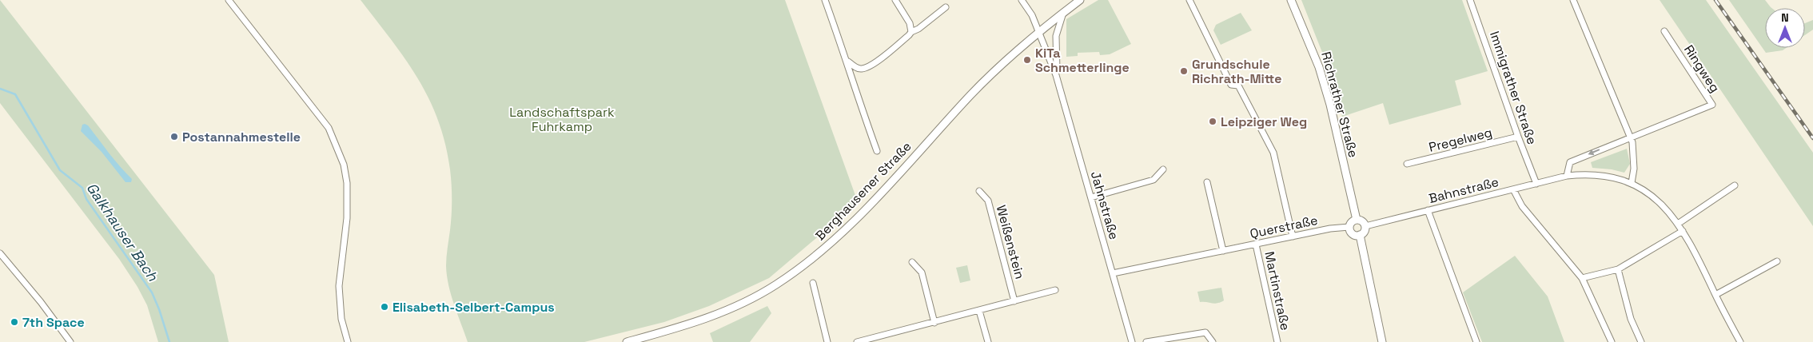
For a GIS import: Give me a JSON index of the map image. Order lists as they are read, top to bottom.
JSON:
{
  "streets": {
    "main road": ["Richrather Straße", "Berghausener Straße"],
    "street": [
      "Ringweg",
      "Immigrather Straße",
      "Pregelweg",
      "Bahnstraße",
      "Jahnstraße",
      "Querstraße",
      "Weißenstein",
      "Martinstraße"
    ]
  },
  "crossings": [
    ["Immigrather Straße", "Pregelweg"],
    ["Immigrather Straße", "Bahnstraße"],
    ["Richrather Straße", "Bahnstraße"],
    ["Richrather Straße", "Querstraße"],
    ["Bahnstraße", "Querstraße"],
    ["Berghausener Straße", "Jahnstraße"],
    ["Jahnstraße", "Querstraße"],
    ["Querstraße", "Martinstraße"]
  ],
  "water": ["Galkhauser Bach"],
  "parks": ["Landschaftspark Fuhrkamp"],
  "places": [
    "KiTa Schmetterlinge",
    "Grundschule Richrath-Mitte",
    "Leipziger Weg",
    "Postannahmestelle",
    "Elisabeth-Selbert-Campus",
    "7th Space"
  ],
  "north": "top"
}
